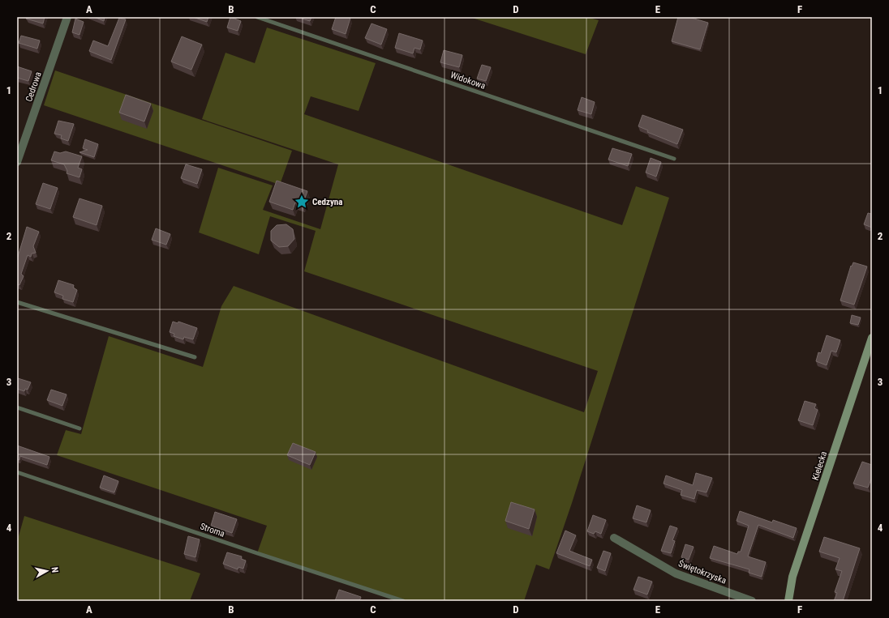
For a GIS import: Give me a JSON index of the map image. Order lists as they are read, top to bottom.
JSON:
{
  "streets": {
    "street": ["Cedrowa", "Kielecka", "Świętokrzyska"],
    "lane": ["Widokowa", "Stroma"]
  },
  "places": {
    "place": ["Cedzyna"]
  },
  "north": "right",
  "grid": {
    "columns": [
      "A",
      "B",
      "C",
      "D",
      "E",
      "F"
    ],
    "rows": [
      "1",
      "2",
      "3",
      "4"
    ]
  }
}
